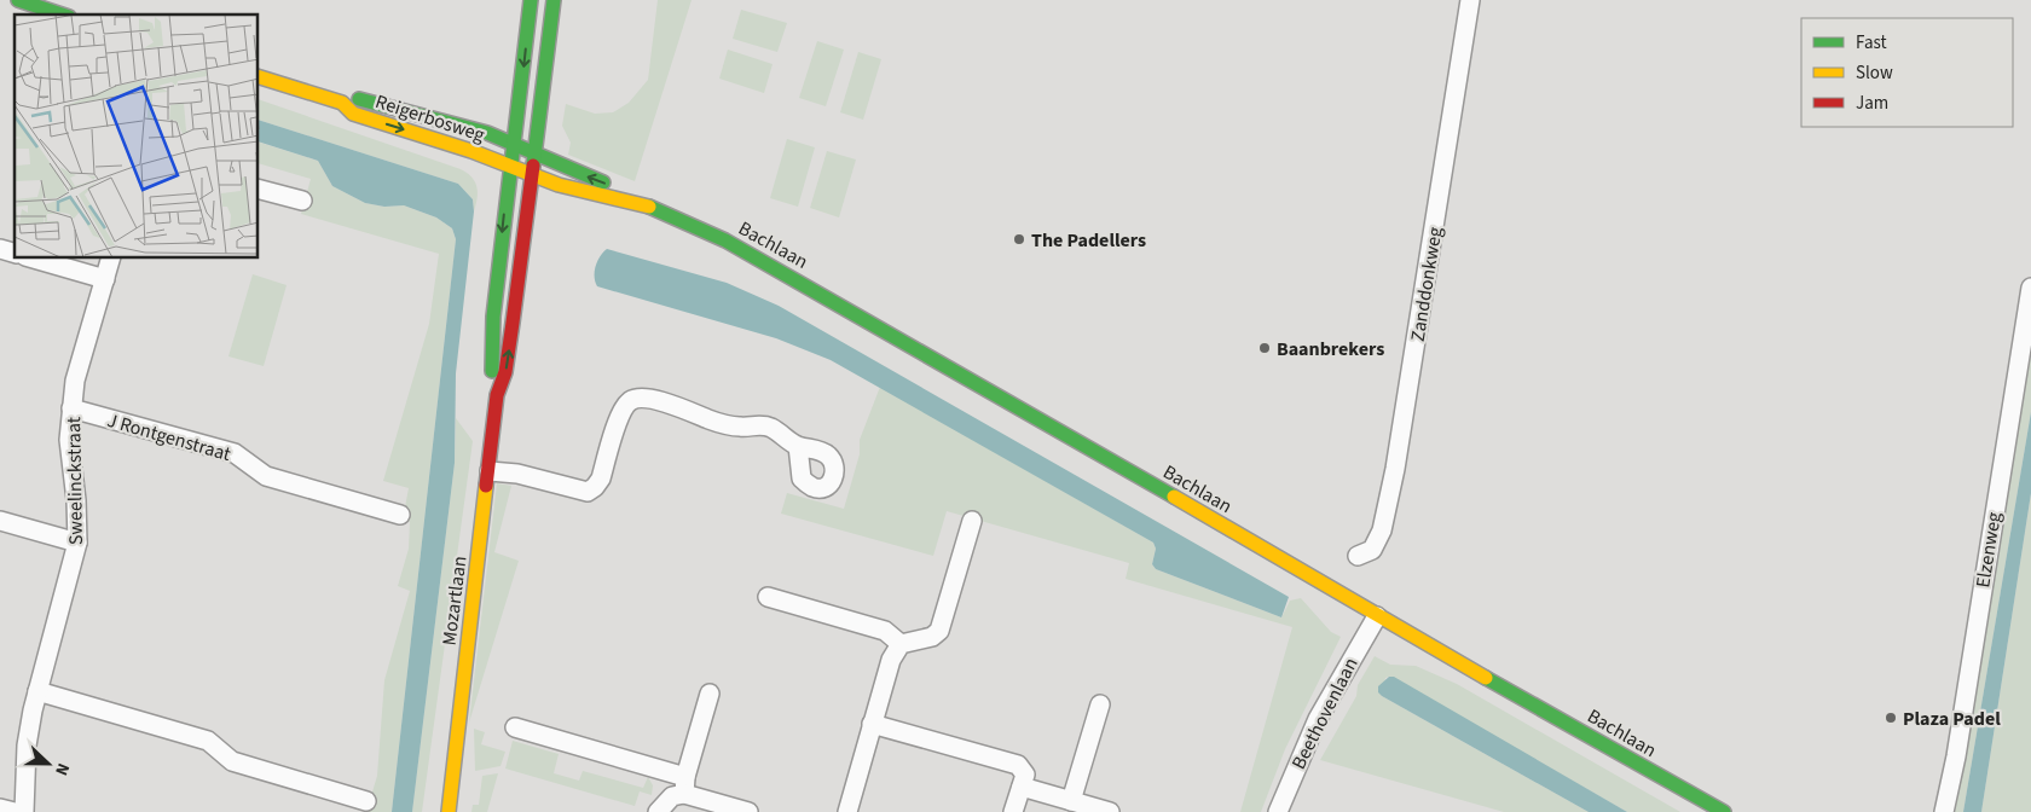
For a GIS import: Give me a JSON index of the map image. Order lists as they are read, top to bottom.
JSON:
{
  "streets": {
    "main road": ["Reigerbosweg", "Bachlaan", "Mozartlaan"],
    "street": [
      "Zanddonkweg",
      "J Rontgenstraat",
      "Sweelinckstraat",
      "Elzenweg",
      "Beethovenlaan"
    ]
  },
  "crossings": [
    ["Reigerbosweg", "Bachlaan"],
    ["Reigerbosweg", "Mozartlaan"],
    ["Bachlaan", "Mozartlaan"],
    ["Bachlaan", "Beethovenlaan"],
    ["J Rontgenstraat", "Sweelinckstraat"]
  ],
  "places": ["The Padellers", "Baanbrekers", "Plaza Padel"],
  "legend": ["Fast", "Slow", "Jam"],
  "north": "right"
}
